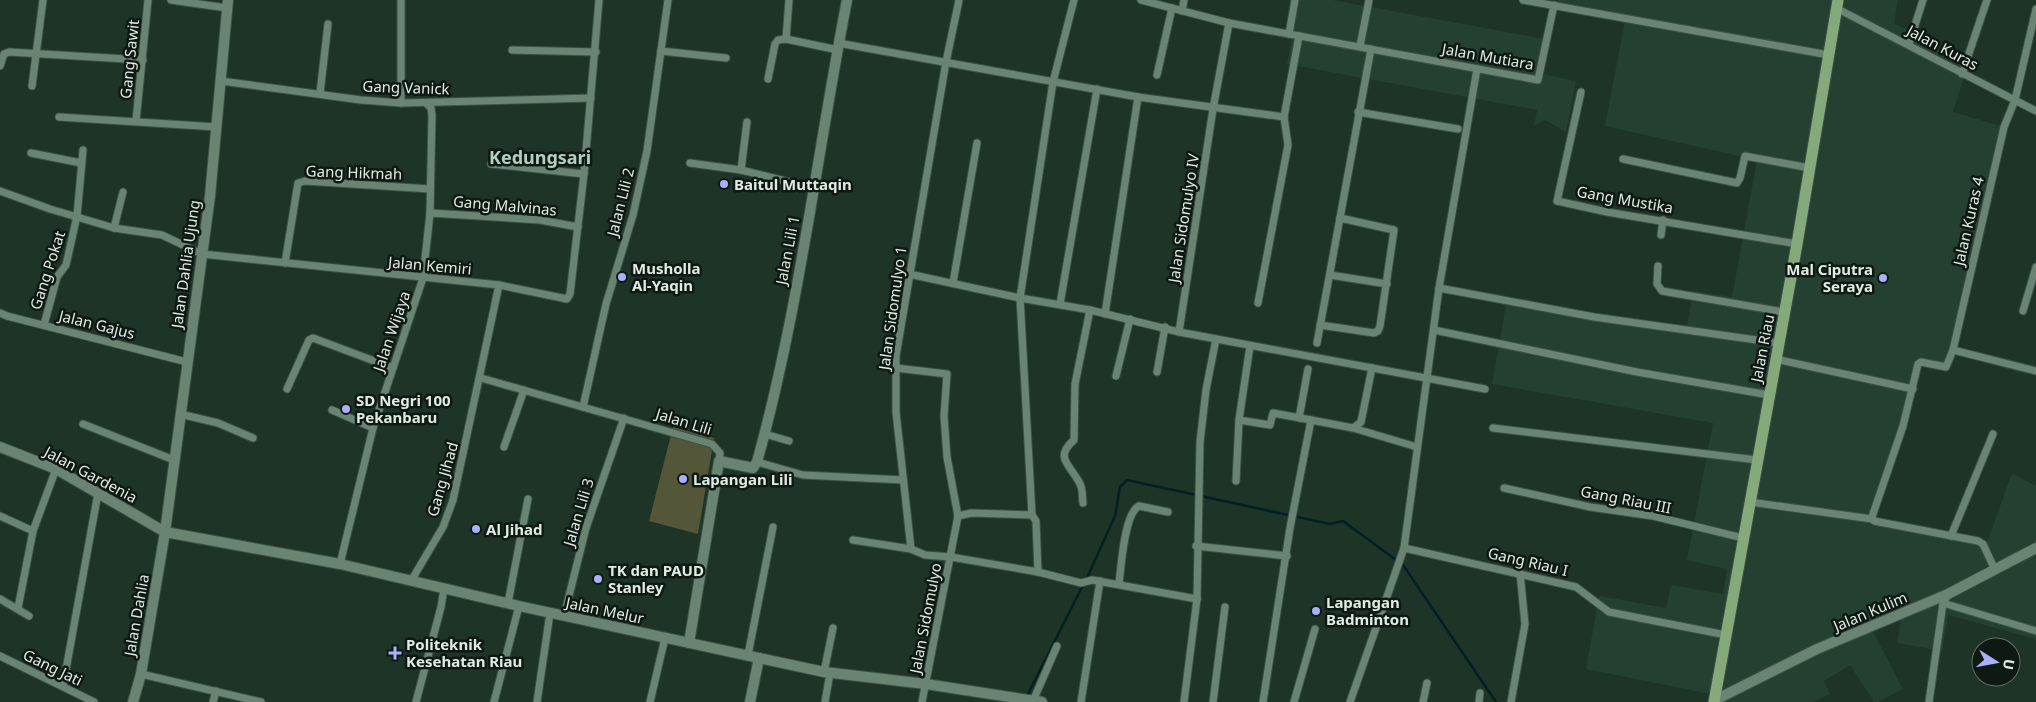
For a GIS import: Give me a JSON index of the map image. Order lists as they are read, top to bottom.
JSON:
{
  "streets": {
    "main road": ["Jalan Riau"],
    "street": [
      "Jalan Kuras",
      "Jalan Mutiara",
      "Gang Sawit",
      "Gang Vanick",
      "Gang Hikmah",
      "Gang Mustika",
      "Jalan Lili 2",
      "Gang Malvinas",
      "Jalan Sidomulyo IV",
      "Jalan Kuras 4",
      "Jalan Lili 1",
      "Jalan Dahlia Ujung",
      "Jalan Kemiri",
      "Gang Pokat",
      "Jalan Sidomulyo 1",
      "Jalan Gajus",
      "Jalan Wijaya",
      "Jalan Lili",
      "Jalan Gardenia",
      "Gang Jihad",
      "Gang Riau III",
      "Jalan Lili 3",
      "Gang Riau I",
      "Jalan Melur",
      "Jalan Kulim",
      "Jalan Dahlia",
      "Jalan Sidomulyo",
      "Gang Jati"
    ]
  },
  "crossings": [
    ["Jalan Kuras", "Jalan Kuras 4"],
    ["Jalan Kuras", "Jalan Riau"],
    ["Gang Vanick", "Jalan Dahlia Ujung"],
    ["Gang Vanick", "Jalan Kemiri"],
    ["Gang Vanick", "Jalan Wijaya"],
    ["Gang Hikmah", "Jalan Kemiri"],
    ["Gang Hikmah", "Jalan Wijaya"],
    ["Gang Mustika", "Jalan Riau"],
    ["Jalan Lili 2", "Jalan Lili"],
    ["Gang Malvinas", "Jalan Kemiri"],
    ["Gang Malvinas", "Jalan Wijaya"],
    ["Jalan Dahlia Ujung", "Jalan Kemiri"],
    ["Jalan Dahlia Ujung", "Jalan Gajus"],
    ["Jalan Dahlia Ujung", "Jalan Gardenia"],
    ["Jalan Dahlia Ujung", "Jalan Melur"],
    ["Jalan Dahlia Ujung", "Jalan Dahlia"],
    ["Jalan Kemiri", "Gang Pokat"],
    ["Jalan Kemiri", "Jalan Wijaya"],
    ["Jalan Kemiri", "Gang Jihad"],
    ["Gang Pokat", "Jalan Gajus"],
    ["Jalan Wijaya", "Jalan Melur"],
    ["Jalan Riau", "Gang Riau III"],
    ["Jalan Riau", "Gang Riau I"],
    ["Jalan Riau", "Jalan Kulim"],
    ["Jalan Lili", "Gang Jihad"],
    ["Jalan Lili", "Jalan Lili 3"],
    ["Jalan Gardenia", "Jalan Melur"],
    ["Jalan Gardenia", "Jalan Dahlia"],
    ["Gang Jihad", "Jalan Melur"],
    ["Jalan Lili 3", "Jalan Melur"],
    ["Jalan Melur", "Jalan Dahlia"],
    ["Jalan Melur", "Jalan Sidomulyo"]
  ],
  "districts": ["Kedungsari"],
  "places": {
    "other": [
      "Baitul Muttaqin",
      "Musholla Al-Yaqin",
      "Mal Ciputra Seraya",
      "SD Negri 100 Pekanbaru",
      "Lapangan Lili",
      "Al Jihad",
      "TK dan PAUD Stanley",
      "Lapangan Badminton"
    ],
    "health": ["Politeknik Kesehatan Riau"]
  },
  "north": "right"
}
